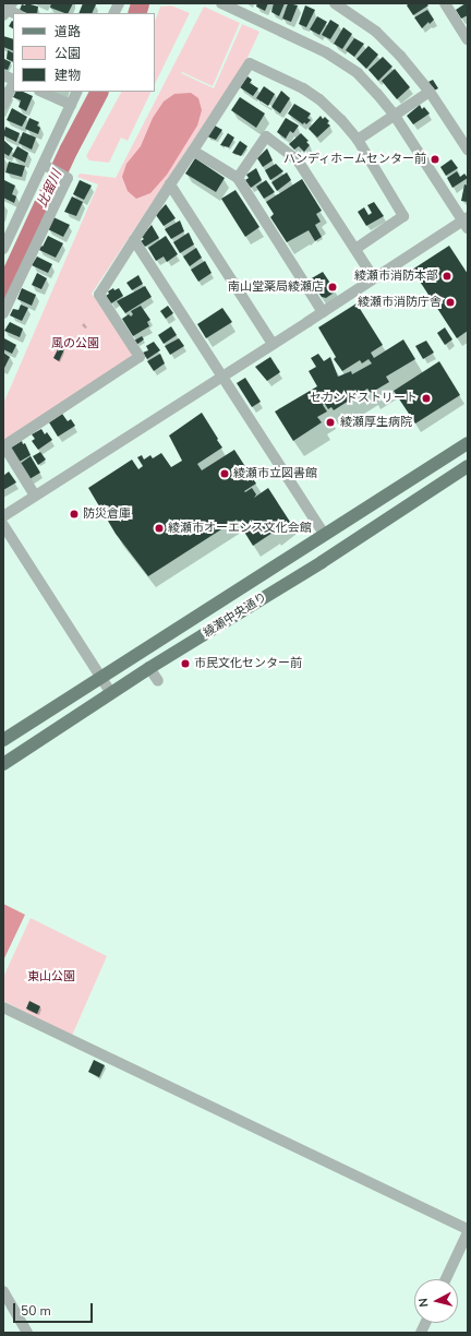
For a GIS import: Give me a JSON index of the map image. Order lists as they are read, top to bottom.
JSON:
{
  "streets": {
    "main road": ["綾瀬中央通り"]
  },
  "water": ["比留川"],
  "parks": ["風の公園", "東山公園"],
  "places": [
    "ハンディホームセンター前",
    "綾瀬市消防本部",
    "南山堂薬局綾瀬店",
    "綾瀬市消防庁舎",
    "セカンドストリート",
    "綾瀬厚生病院",
    "綾瀬市立図書館",
    "防災倉庫",
    "綾瀬市オーエンス文化会館",
    "市民文化センター前"
  ],
  "legend": ["道路", "公園", "建物"],
  "scale_bar": "50 m",
  "north": "left"
}
